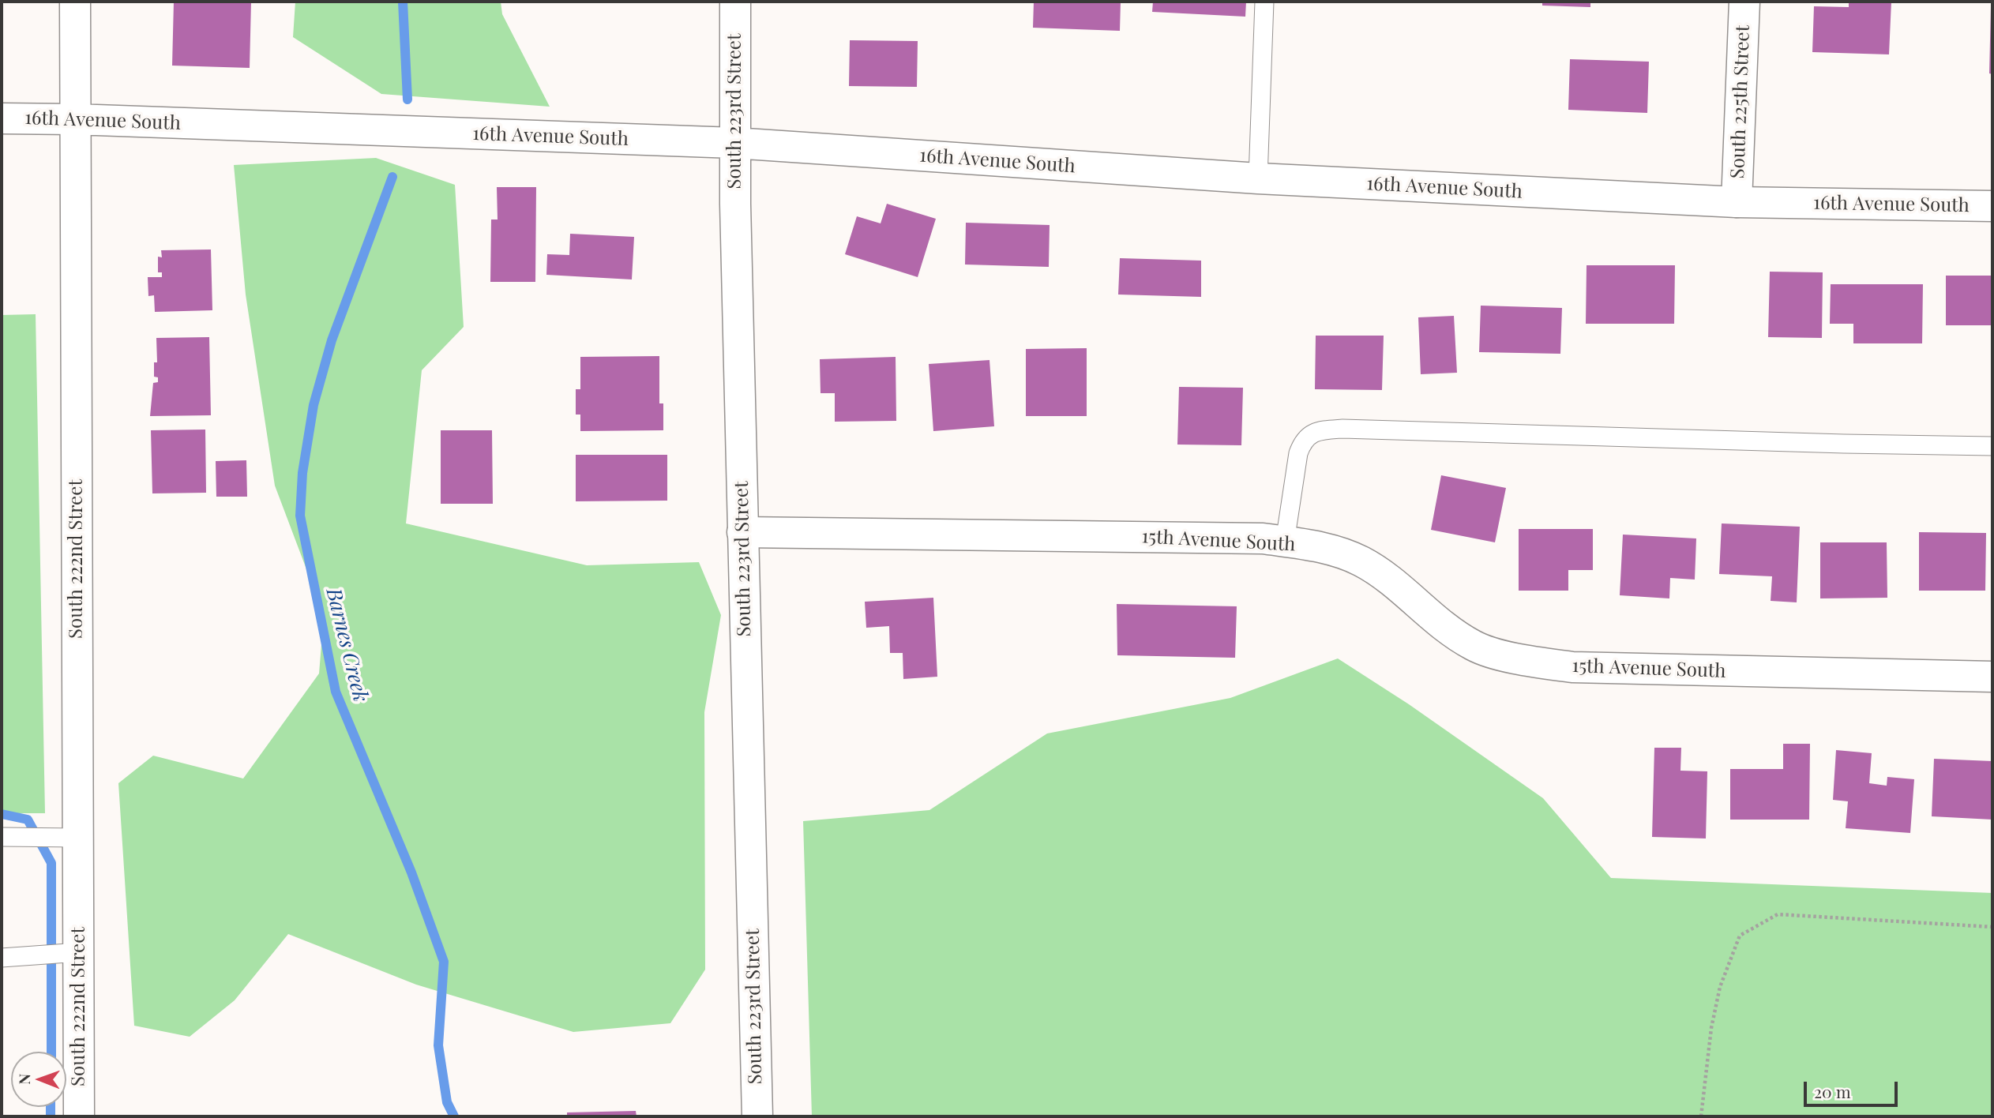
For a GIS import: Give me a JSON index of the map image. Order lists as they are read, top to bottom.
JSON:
{
  "streets": {
    "street": [
      "South 225th Street",
      "South 223rd Street",
      "16th Avenue South",
      "15th Avenue South",
      "South 222nd Street"
    ]
  },
  "crossings": [
    ["South 225th Street", "16th Avenue South"],
    ["South 223rd Street", "16th Avenue South"],
    ["South 223rd Street", "15th Avenue South"],
    ["16th Avenue South", "South 222nd Street"]
  ],
  "water": ["Barnes Creek"],
  "scale_bar": "20 m",
  "north": "left"
}
